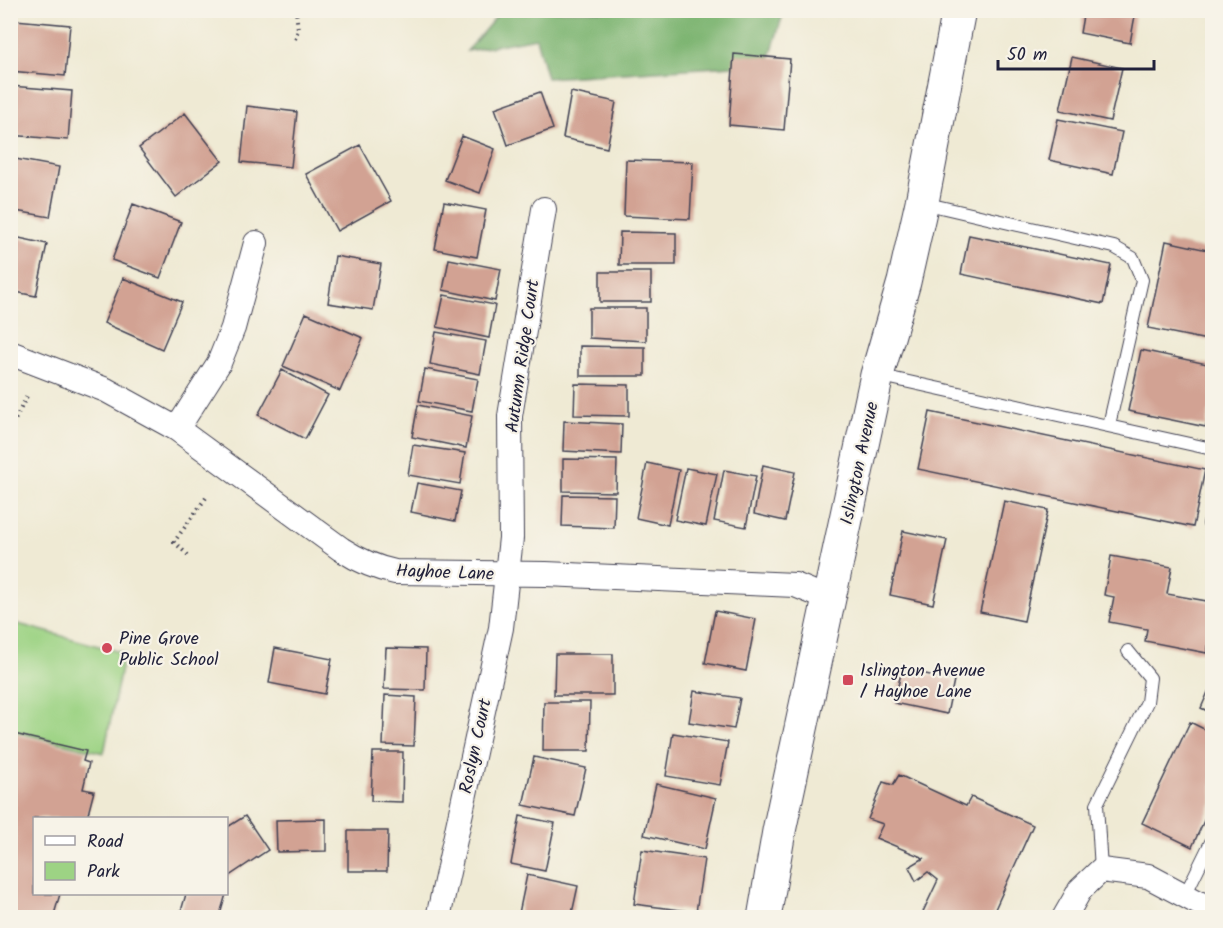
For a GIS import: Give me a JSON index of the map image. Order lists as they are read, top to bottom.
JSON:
{
  "streets": {
    "main road": ["Islington Avenue"],
    "street": ["Autumn Ridge Court", "Hayhoe Lane", "Roslyn Court"]
  },
  "crossings": [
    ["Autumn Ridge Court", "Hayhoe Lane"],
    ["Autumn Ridge Court", "Roslyn Court"],
    ["Islington Avenue", "Hayhoe Lane"],
    ["Hayhoe Lane", "Roslyn Court"]
  ],
  "places": {
    "other": ["Pine Grove Public School"],
    "transit": ["Islington Avenue / Hayhoe Lane"]
  },
  "legend": ["Road", "Park"],
  "scale_bar": "50 m"
}
